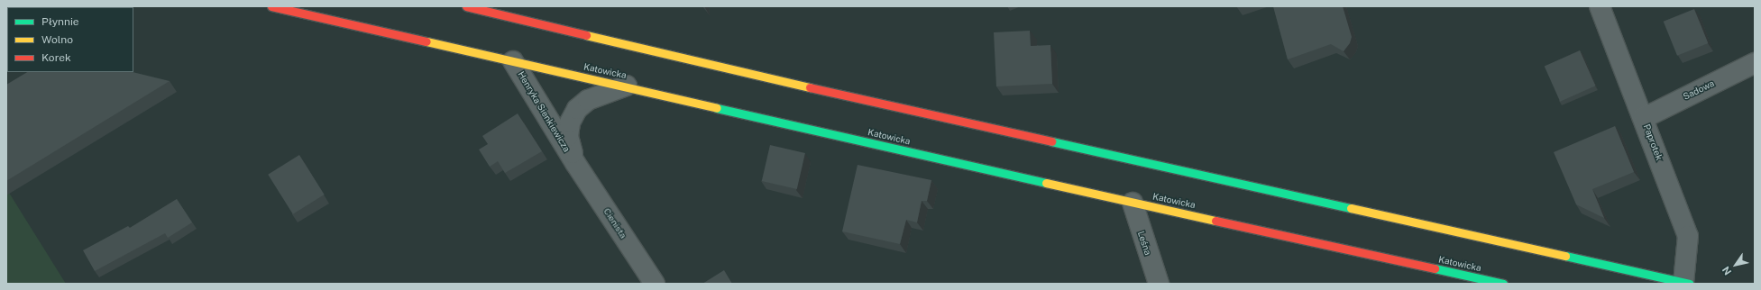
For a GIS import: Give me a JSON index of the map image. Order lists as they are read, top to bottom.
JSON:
{
  "streets": {
    "main road": ["Katowicka"],
    "street": [
      "Sadowa",
      "Henryka Sienkiewicza",
      "Paprotek",
      "Cienista",
      "Leśna"
    ]
  },
  "crossings": [
    ["Katowicka", "Henryka Sienkiewicza"],
    ["Katowicka", "Leśna"],
    ["Sadowa", "Paprotek"],
    ["Henryka Sienkiewicza", "Cienista"]
  ],
  "legend": ["Płynnie", "Wolno", "Korek"],
  "north": "bottom left"
}
